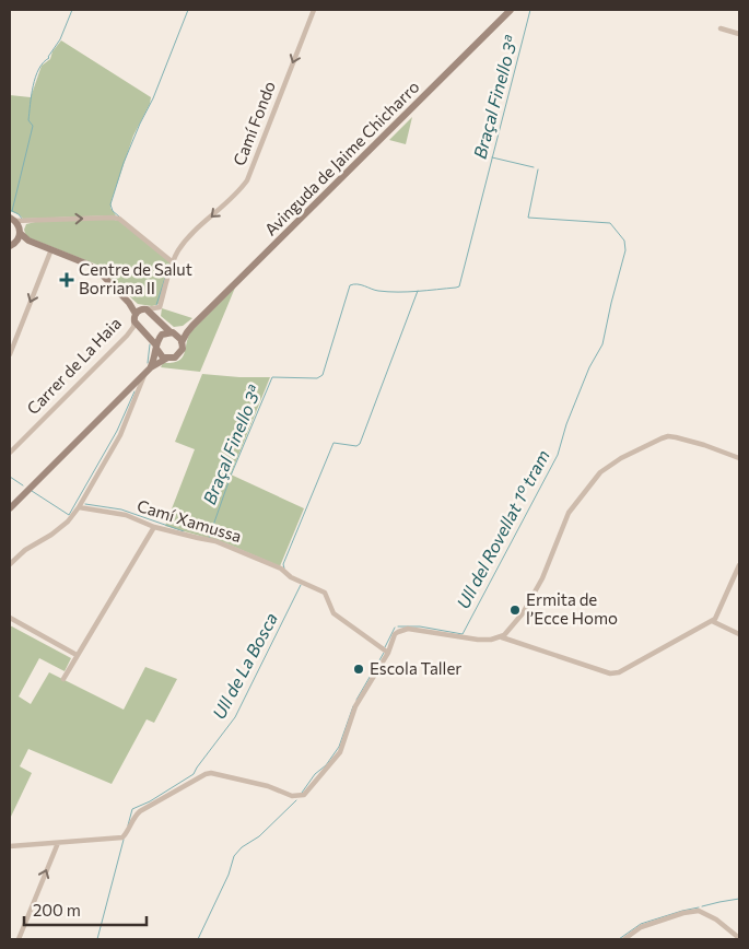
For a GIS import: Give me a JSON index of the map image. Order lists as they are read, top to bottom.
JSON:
{
  "streets": {
    "street": [
      "Camí Fondo",
      "Avinguda de Jaime Chicharro",
      "Carrer de La Haia",
      "Camí Xamussa"
    ]
  },
  "one_way": ["Camí Fondo"],
  "water": ["Braçal Finello 3ª", "Ull del Rovellat 1º tram", "Ull de La Bosca"],
  "places": {
    "health": ["Centre de Salut Borriana II"],
    "other": ["Ermita de l’Ecce Homo", "Escola Taller"]
  },
  "scale_bar": "200 m"
}
